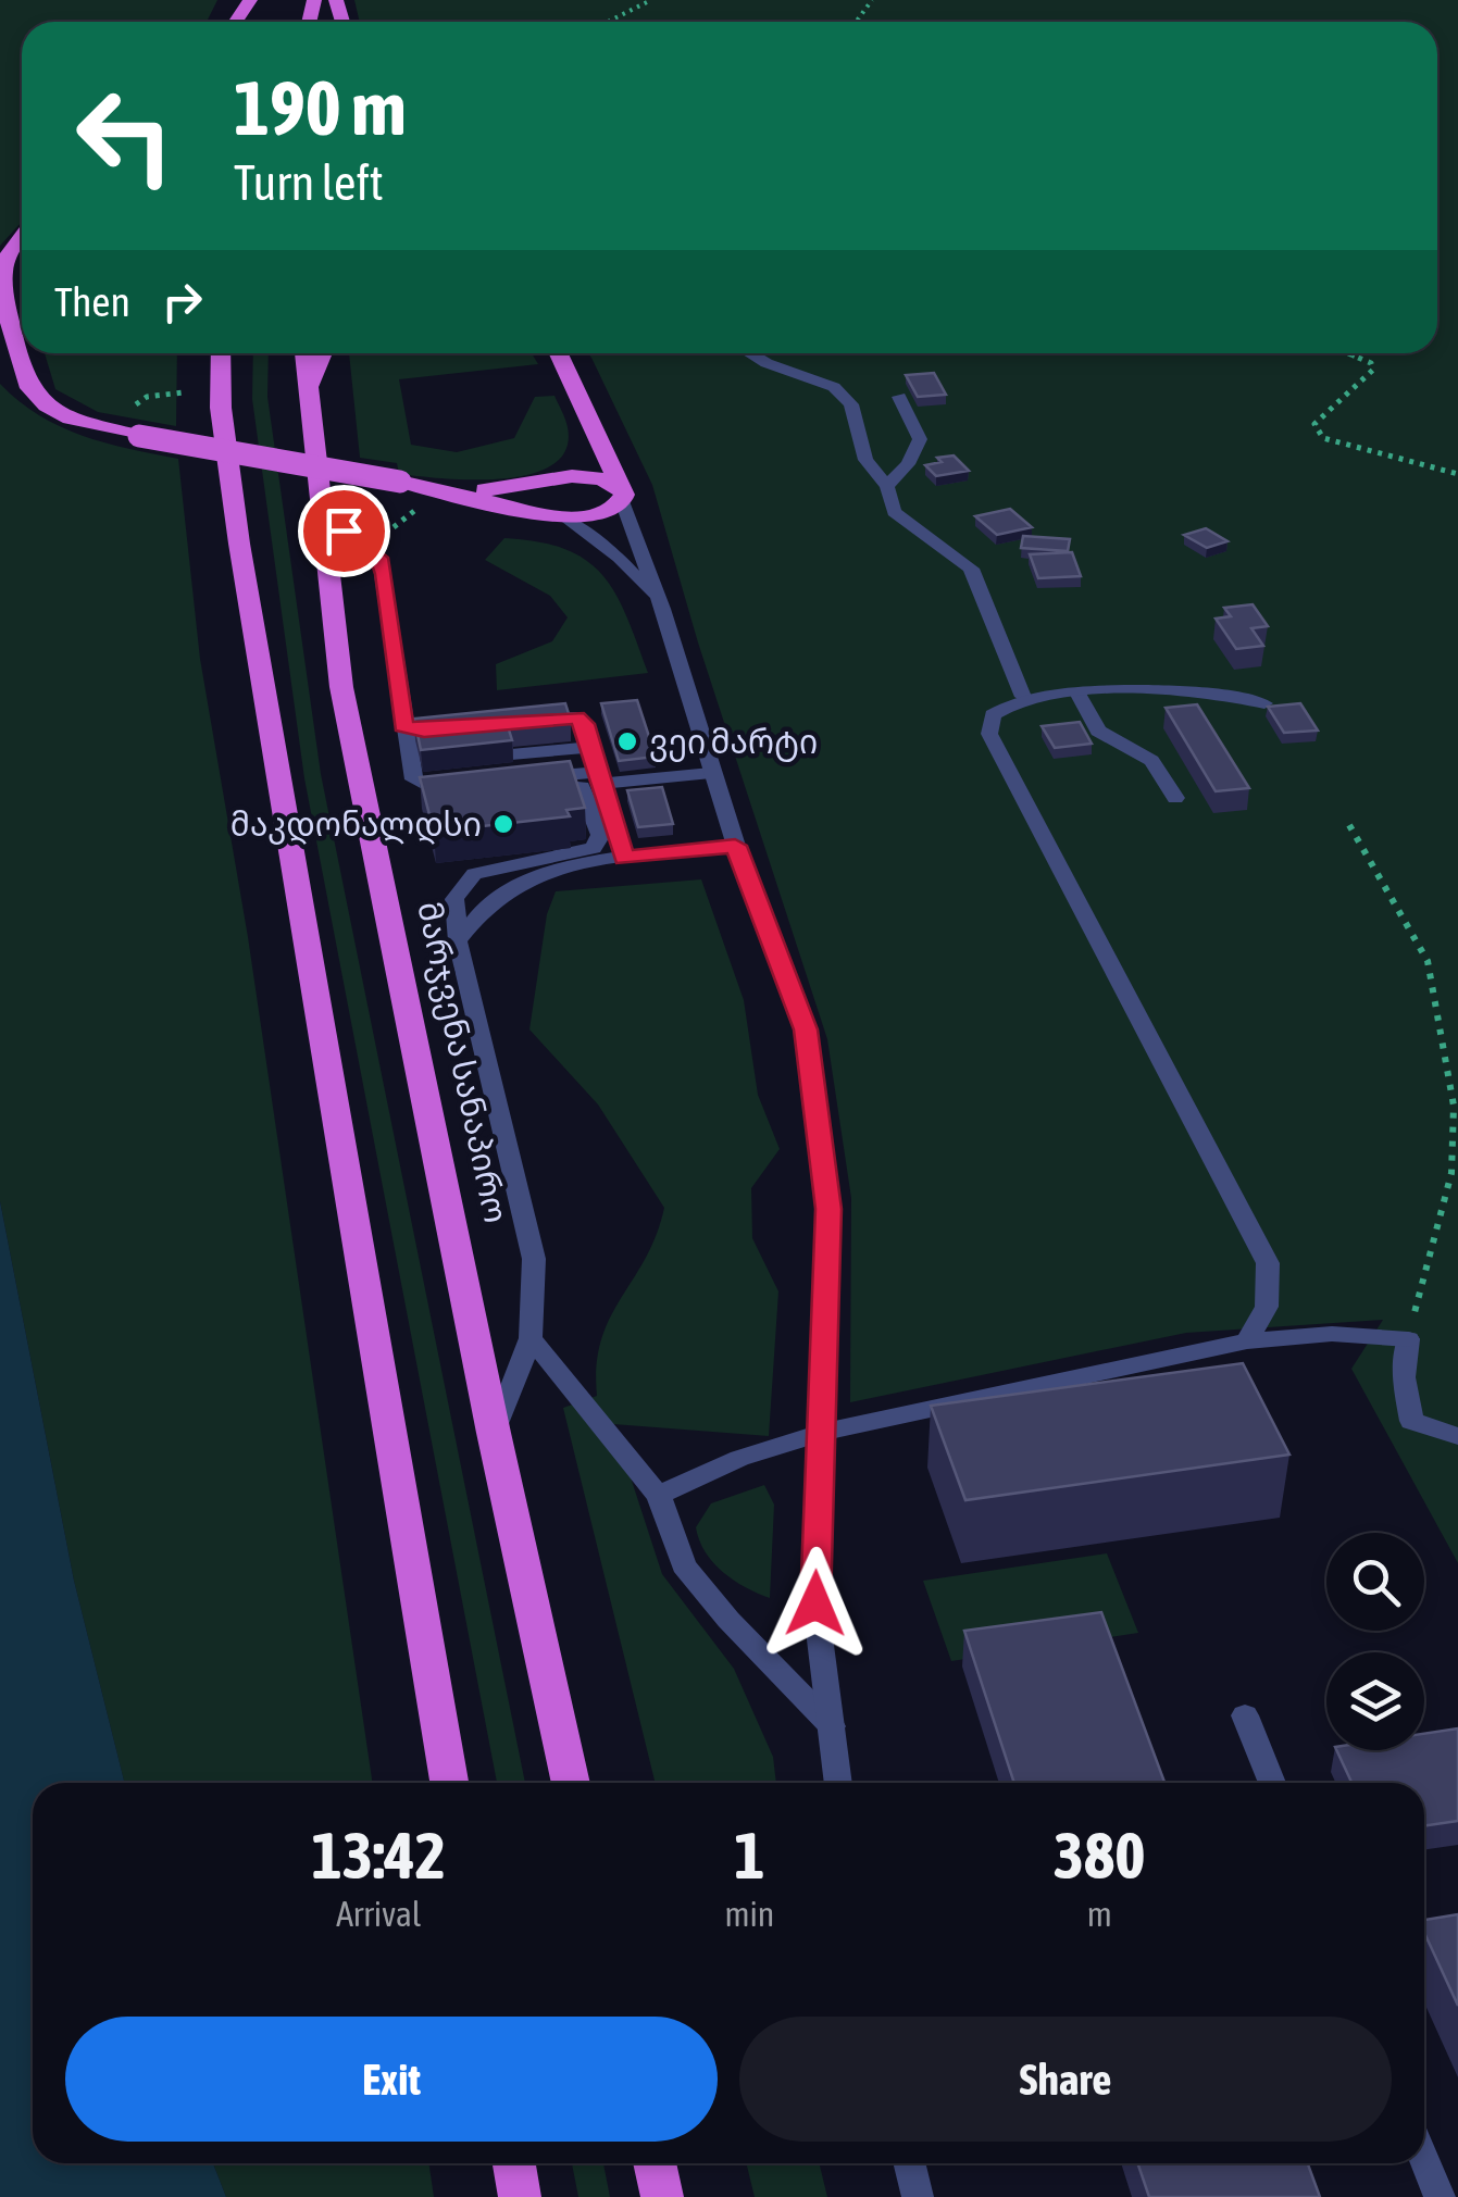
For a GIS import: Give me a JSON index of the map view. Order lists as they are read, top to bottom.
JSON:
{
  "streets": {
    "highway": ["მარჯვენა სანაპირო"]
  },
  "places": ["ვეი მარტი", "მაკდონალდსი"],
  "page": {
    "turn": ["190 m", "Turn left"],
    "then": "Then",
    "eta": [
      "13:42",
      "Arrival",
      "1",
      "min",
      "380",
      "m"
    ],
    "buttons": ["Exit", "Share"]
  }
}
